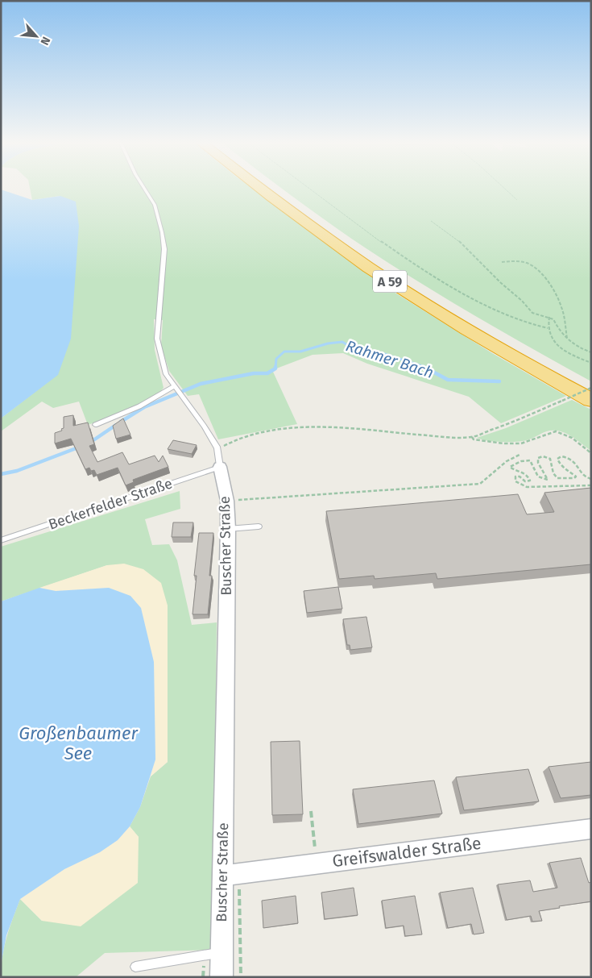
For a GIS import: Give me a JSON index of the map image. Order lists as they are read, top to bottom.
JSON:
{
  "streets": {
    "highway": ["A 59"],
    "street": ["Buscher Straße", "Greifswalder Straße"],
    "lane": ["Beckerfelder Straße"]
  },
  "crossings": [
    ["Beckerfelder Straße", "Buscher Straße"],
    ["Buscher Straße", "Greifswalder Straße"]
  ],
  "water": ["Rahmer Bach", "Großenbaumer See"],
  "north": "bottom right"
}
